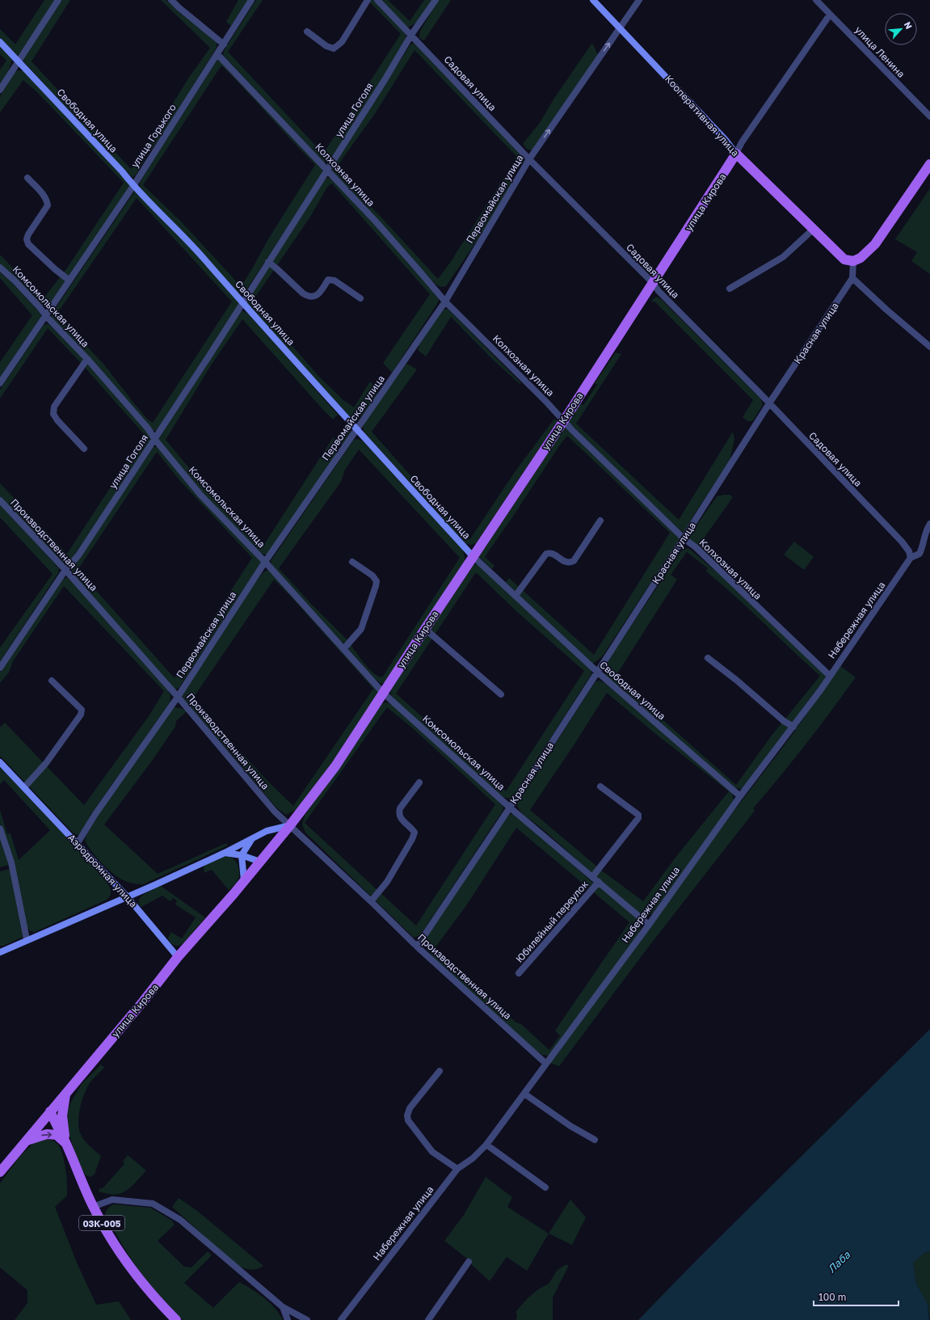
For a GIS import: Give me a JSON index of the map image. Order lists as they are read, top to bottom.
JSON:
{
  "streets": {
    "main road": ["Кооперативная улица", "улица Кирова", "03К-005"],
    "street": [
      "улица Ленина",
      "Садовая улица",
      "улица Гоголя",
      "Свободная улица",
      "улица Горького",
      "Колхозная улица",
      "Первомайская улица",
      "Комсомольская улица",
      "Красная улица",
      "Производственная улица",
      "Набережная улица",
      "Аэродромная улица",
      "Юбилейный переулок"
    ]
  },
  "crossings": [
    ["улица Ленина", "улица Кирова"],
    ["Садовая улица", "улица Гоголя"],
    ["Садовая улица", "Первомайская улица"],
    ["Садовая улица", "улица Кирова"],
    ["Садовая улица", "Красная улица"],
    ["Садовая улица", "Набережная улица"],
    ["улица Гоголя", "Свободная улица"],
    ["улица Гоголя", "Колхозная улица"],
    ["улица Гоголя", "Комсомольская улица"],
    ["улица Гоголя", "Производственная улица"],
    ["Кооперативная улица", "Первомайская улица"],
    ["Кооперативная улица", "улица Кирова"],
    ["Свободная улица", "улица Горького"],
    ["Свободная улица", "Первомайская улица"],
    ["Свободная улица", "улица Кирова"],
    ["Свободная улица", "Красная улица"],
    ["Свободная улица", "Набережная улица"],
    ["улица Горького", "Колхозная улица"],
    ["улица Горького", "Комсомольская улица"],
    ["Колхозная улица", "Первомайская улица"],
    ["Колхозная улица", "улица Кирова"],
    ["Колхозная улица", "Красная улица"],
    ["Колхозная улица", "Набережная улица"],
    ["Первомайская улица", "Комсомольская улица"],
    ["Первомайская улица", "Производственная улица"],
    ["Первомайская улица", "Аэродромная улица"],
    ["улица Кирова", "Комсомольская улица"],
    ["улица Кирова", "Производственная улица"],
    ["улица Кирова", "Аэродромная улица"],
    ["улица Кирова", "03К-005"],
    ["Комсомольская улица", "Красная улица"],
    ["Комсомольская улица", "Набережная улица"],
    ["Комсомольская улица", "Юбилейный переулок"],
    ["Красная улица", "Производственная улица"],
    ["Производственная улица", "Набережная улица"]
  ],
  "water": ["Лаба"],
  "scale_bar": "100 m",
  "north": "top right"
}
